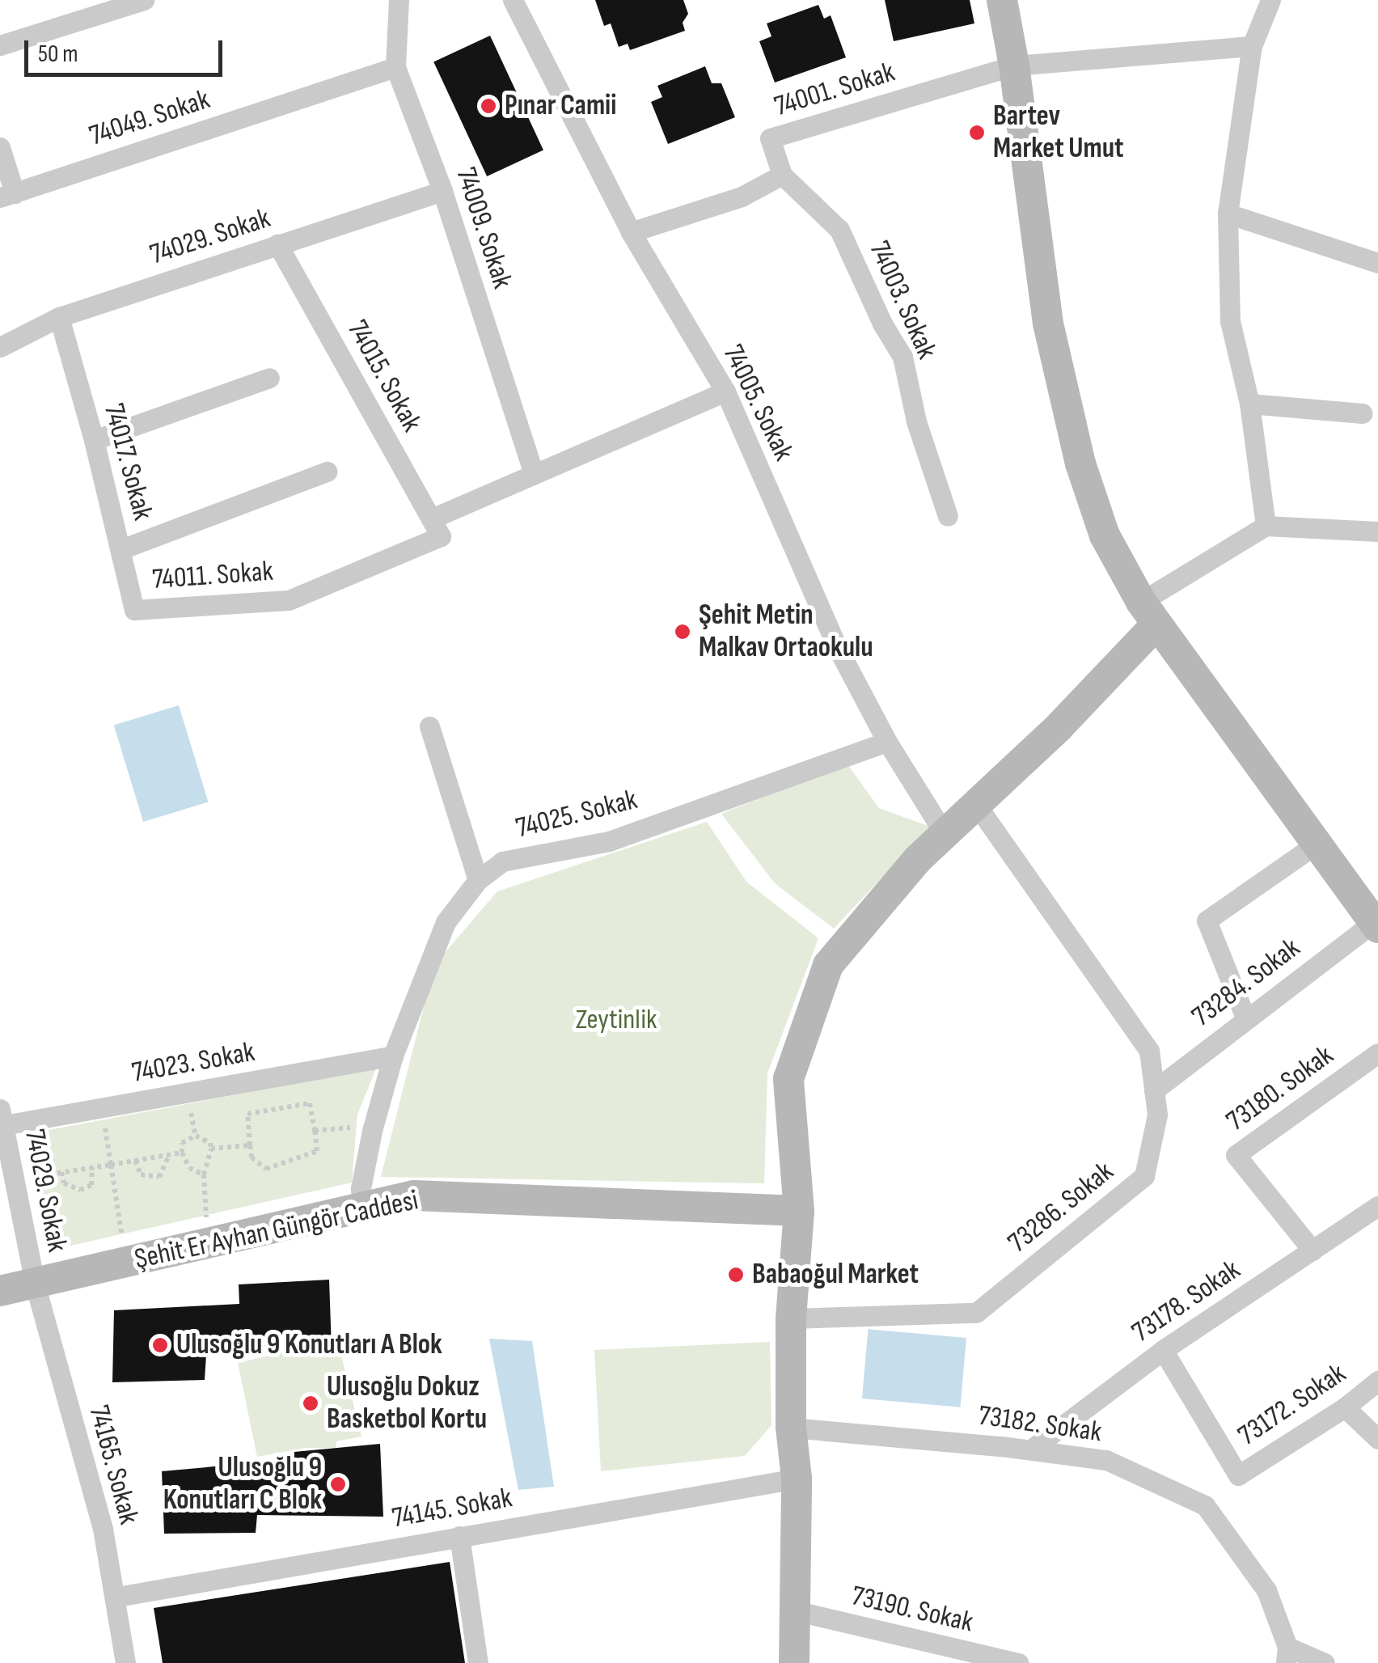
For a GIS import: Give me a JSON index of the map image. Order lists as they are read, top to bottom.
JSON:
{
  "streets": {
    "main road": ["Şehit Er Ayhan Güngör Caddesi"],
    "street": [
      "74001. Sokak",
      "74049. Sokak",
      "74009. Sokak",
      "74029. Sokak",
      "74003. Sokak",
      "74015. Sokak",
      "74005. Sokak",
      "74017. Sokak",
      "74011. Sokak",
      "74025. Sokak",
      "73284. Sokak",
      "74023. Sokak",
      "73180. Sokak",
      "73286. Sokak",
      "73178. Sokak",
      "73172. Sokak",
      "73182. Sokak",
      "74165. Sokak",
      "74145. Sokak",
      "73190. Sokak"
    ]
  },
  "crossings": [
    ["74001. Sokak", "74003. Sokak"],
    ["74049. Sokak", "74009. Sokak"],
    ["74009. Sokak", "74029. Sokak"],
    ["74009. Sokak", "74011. Sokak"],
    ["74029. Sokak", "74015. Sokak"],
    ["74029. Sokak", "74017. Sokak"],
    ["74029. Sokak", "74023. Sokak"],
    ["74029. Sokak", "Şehit Er Ayhan Güngör Caddesi"],
    ["74029. Sokak", "74165. Sokak"],
    ["74015. Sokak", "74011. Sokak"],
    ["74005. Sokak", "74011. Sokak"],
    ["74005. Sokak", "74025. Sokak"],
    ["74017. Sokak", "74011. Sokak"],
    ["74025. Sokak", "74023. Sokak"],
    ["74025. Sokak", "Şehit Er Ayhan Güngör Caddesi"],
    ["73284. Sokak", "73286. Sokak"],
    ["73180. Sokak", "73178. Sokak"],
    ["Şehit Er Ayhan Güngör Caddesi", "74165. Sokak"],
    ["73178. Sokak", "73172. Sokak"],
    ["73178. Sokak", "73182. Sokak"],
    ["74165. Sokak", "74145. Sokak"]
  ],
  "parks": ["Zeytinlik"],
  "places": [
    "Pınar Camii",
    "Bartev Market Umut",
    "Şehit Metin Malkav Ortaokulu",
    "Babaoğul Market",
    "Ulusoğlu 9 Konutları A Blok",
    "Ulusoğlu Dokuz Basketbol Kortu",
    "Ulusoğlu 9 Konutları C Blok"
  ],
  "scale_bar": "50 m"
}
